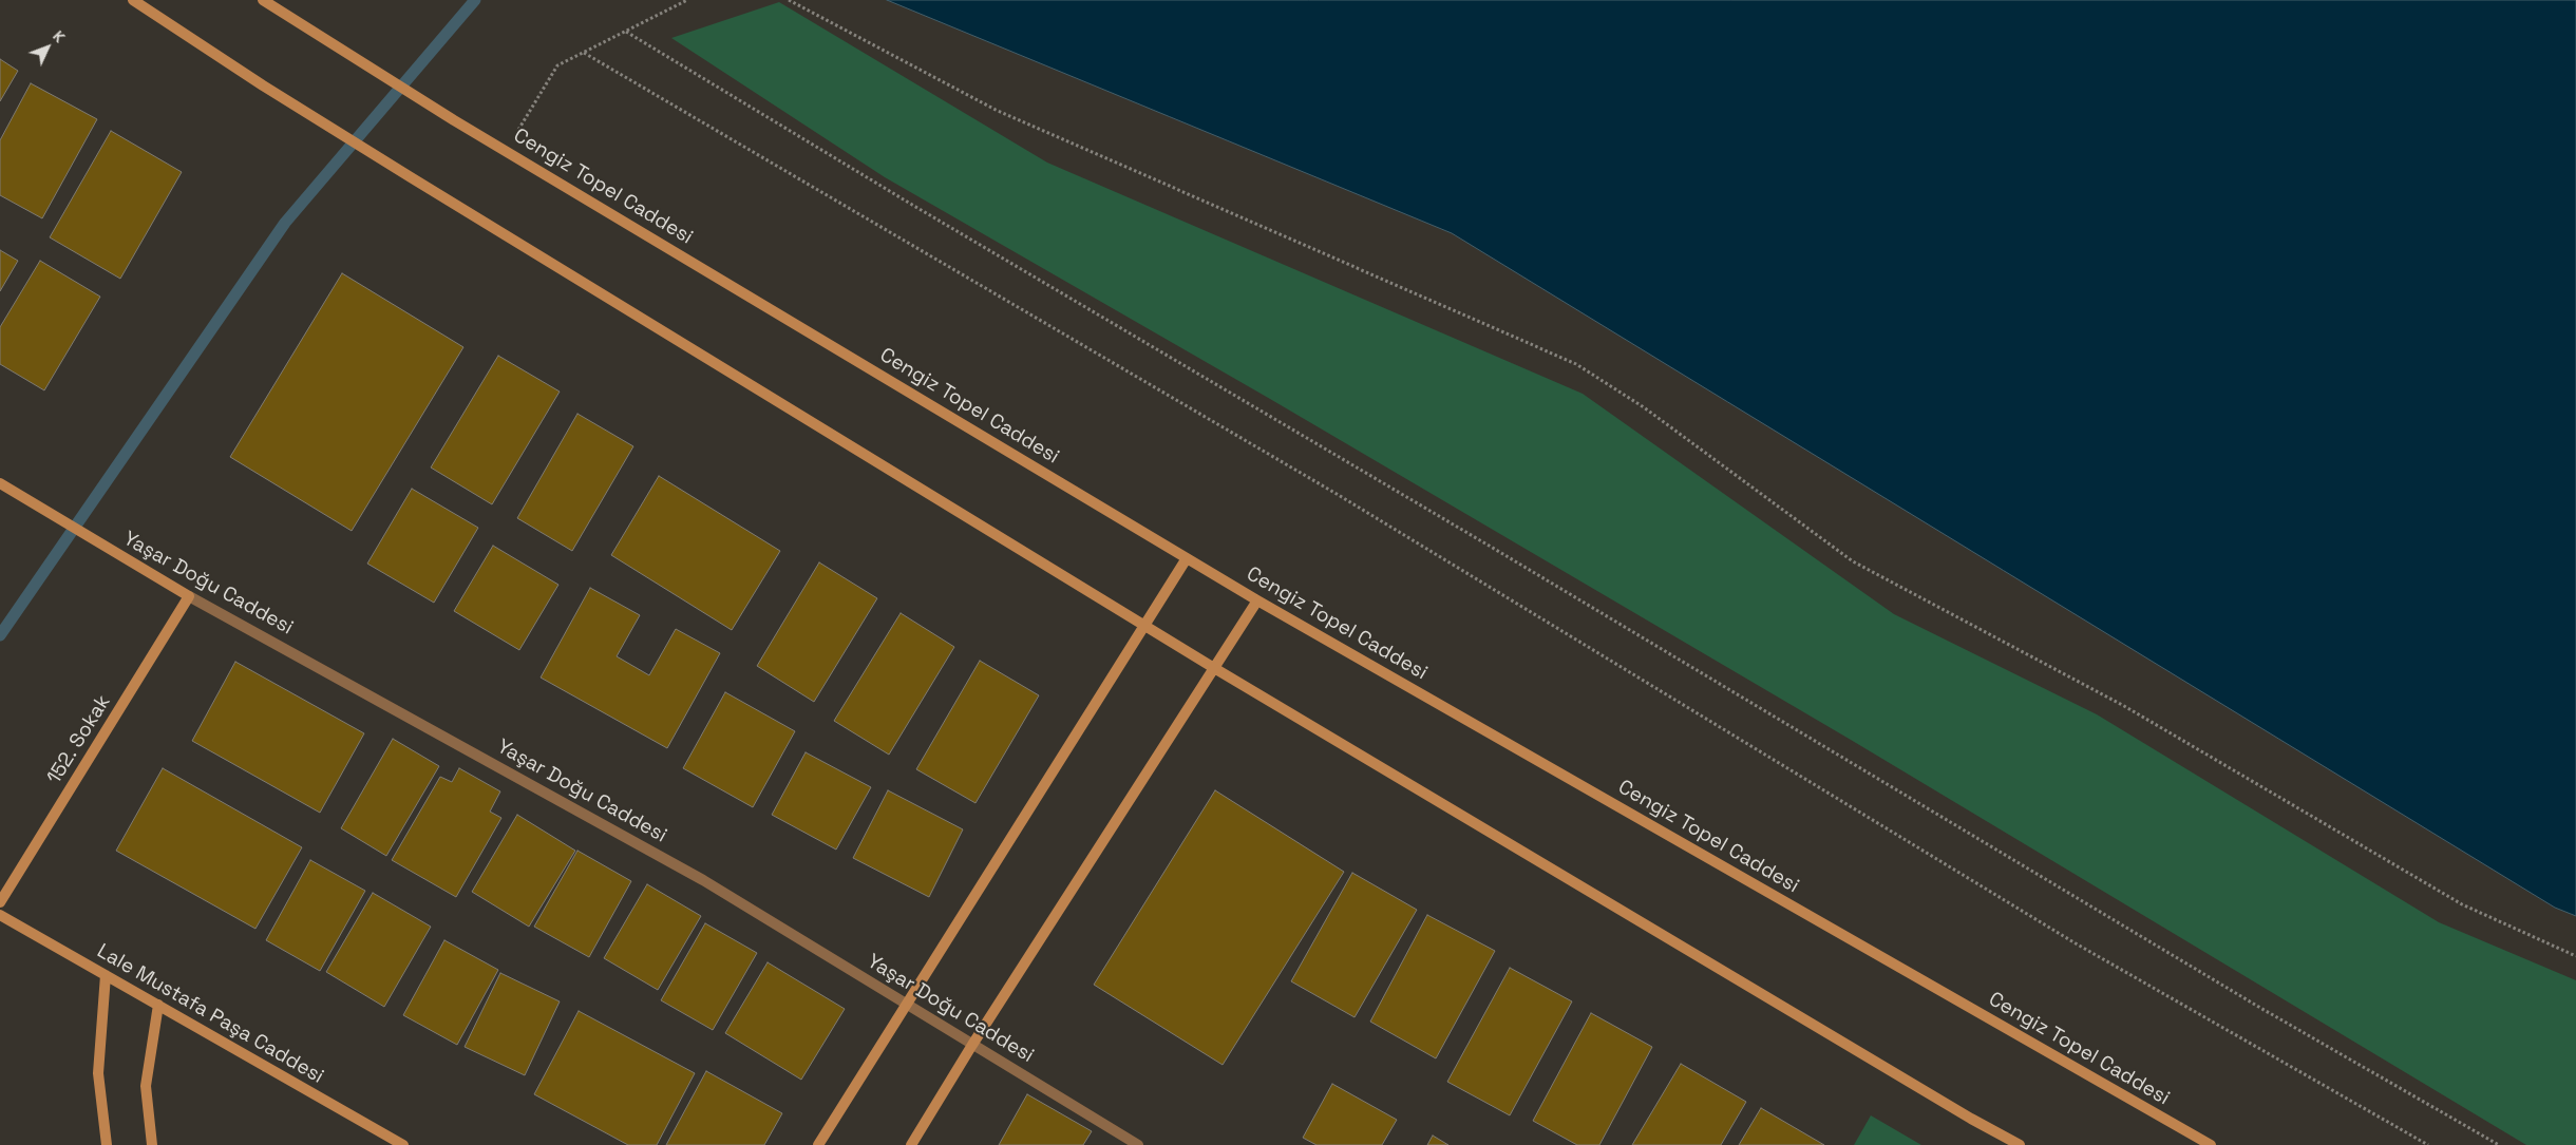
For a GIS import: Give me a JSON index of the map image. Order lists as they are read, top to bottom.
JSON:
{
  "streets": {
    "street": [
      "Cengiz Topel Caddesi",
      "Yaşar Doğu Caddesi",
      "152. Sokak",
      "Lale Mustafa Paşa Caddesi"
    ]
  },
  "crossings": [
    ["Yaşar Doğu Caddesi", "152. Sokak"]
  ],
  "north": "top right"
}
